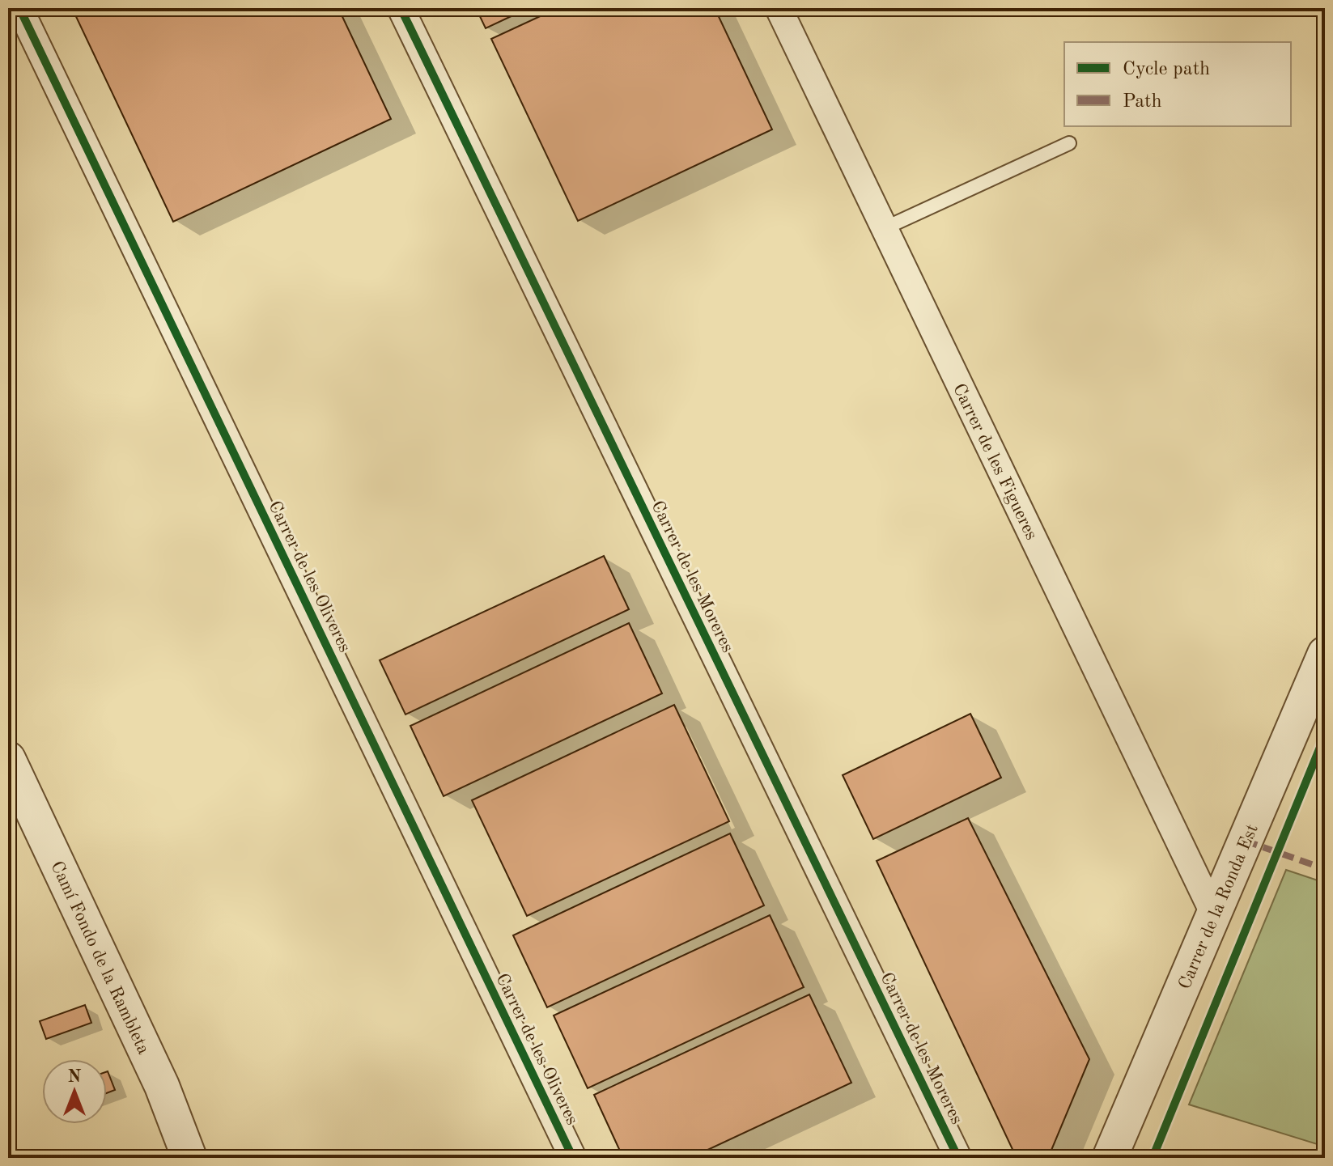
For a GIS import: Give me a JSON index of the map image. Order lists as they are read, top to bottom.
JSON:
{
  "streets": {
    "street": [
      "Carrer de les Figueres",
      "Carrer de les Oliveres",
      "Carrer de les Moreres",
      "Carrer de la Ronda Est",
      "Camí Fondo de la Rambleta"
    ]
  },
  "crossings": [
    ["Carrer de les Figueres", "Carrer de la Ronda Est"]
  ],
  "legend": ["Cycle path", "Path"],
  "north": "top"
}
